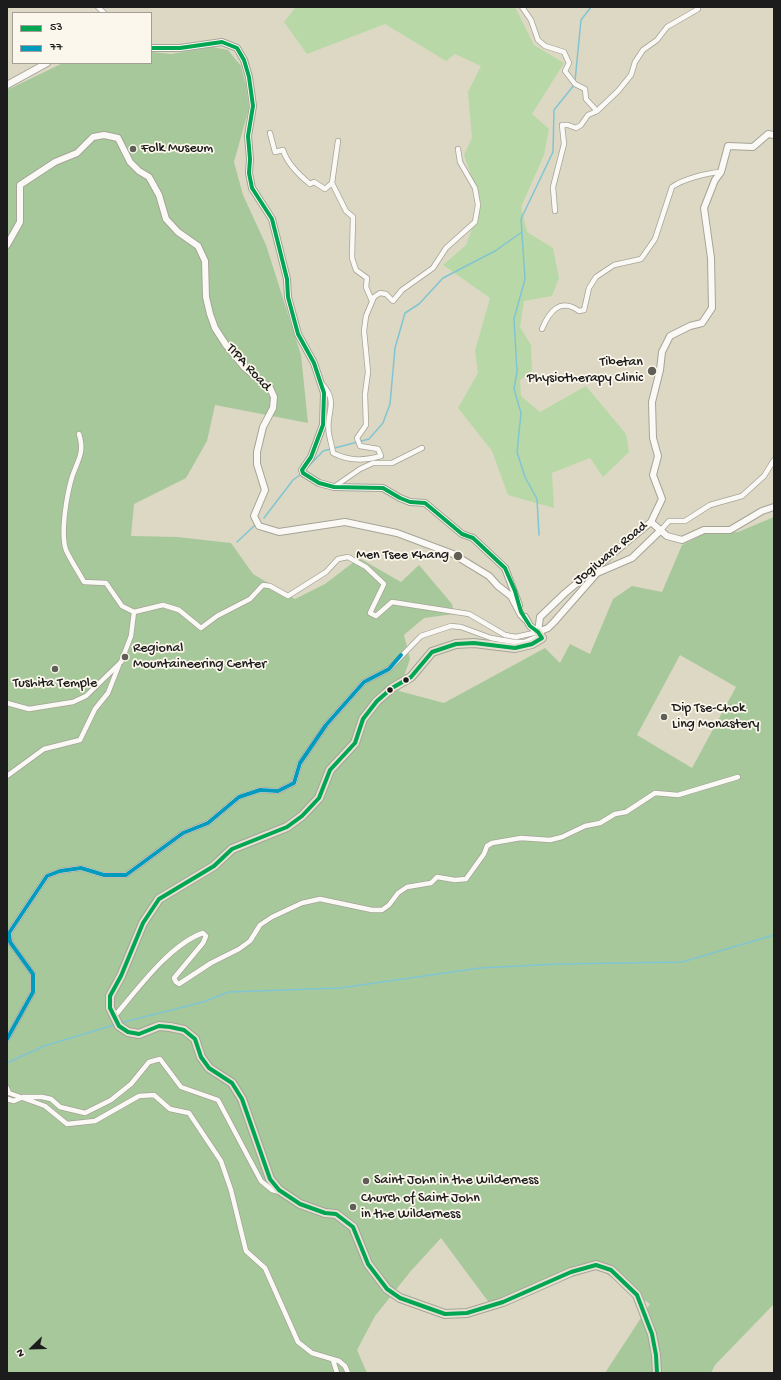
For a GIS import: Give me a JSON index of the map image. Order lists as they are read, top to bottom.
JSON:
{
  "streets": {
    "street": ["TIPA Road", "Jogiwara Road"]
  },
  "places": [
    "Folk Museum",
    "Tibetan Physiotherapy Clinic",
    "Men Tsee Khang",
    "Regional Mountaineering Center",
    "Tushita Temple",
    "Dip Tse-Chok Ling Monastery",
    "Saint John in the Wilderness",
    "Church of Saint John in the Wilderness"
  ],
  "lines": ["transit line 53", "transit line 77"],
  "legend": ["53", "77"],
  "north": "bottom left"
}
